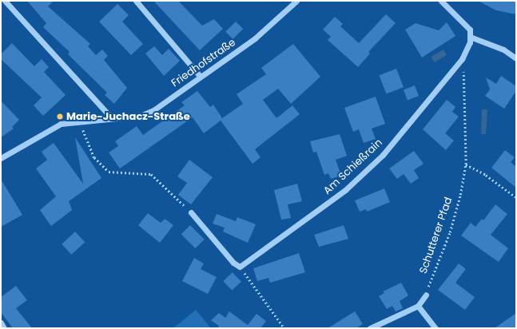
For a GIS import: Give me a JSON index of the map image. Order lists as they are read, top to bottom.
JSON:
{
  "streets": {
    "street": ["Friedhofstraße", "Am Schießrain"],
    "path": ["Schutterer Pfad"]
  },
  "crossings": [
    ["Am Schießrain", "Schutterer Pfad"]
  ],
  "places": ["Marie-Juchacz-Straße"]
}
